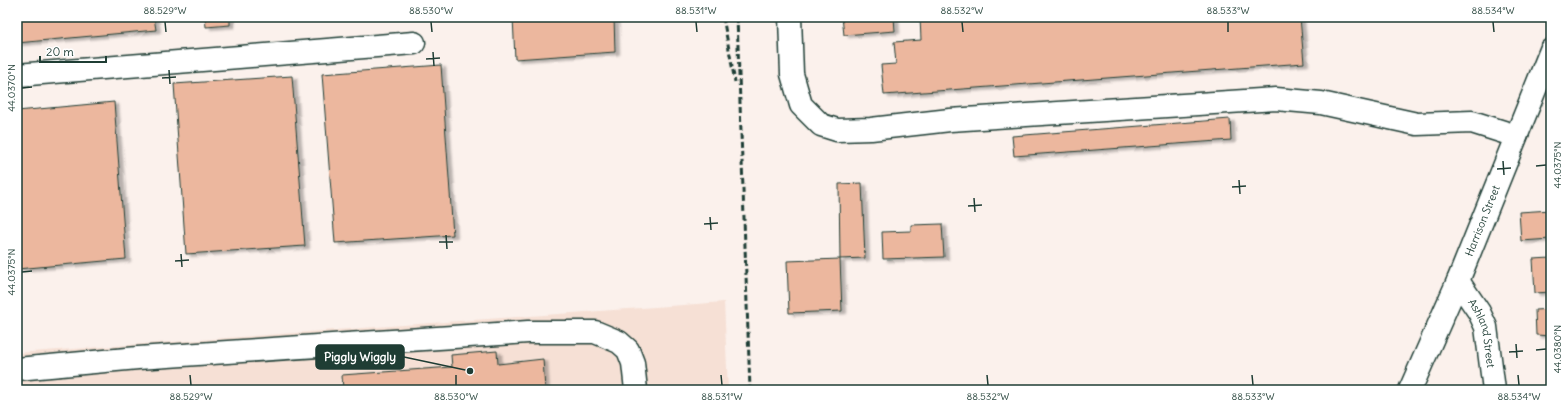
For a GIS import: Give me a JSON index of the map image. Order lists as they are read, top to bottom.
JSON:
{
  "streets": {
    "street": ["Harrison Street", "Ashland Street"]
  },
  "crossings": [
    ["Harrison Street", "Ashland Street"]
  ],
  "places": ["Piggly Wiggly"],
  "scale_bar": "20 m",
  "coordinates": [
    "88.529°W",
    "88.530°W",
    "88.531°W",
    "88.532°W",
    "88.533°W",
    "88.534°W",
    "44.0370°N",
    "44.0375°N",
    "44.0380°N"
  ]
}
